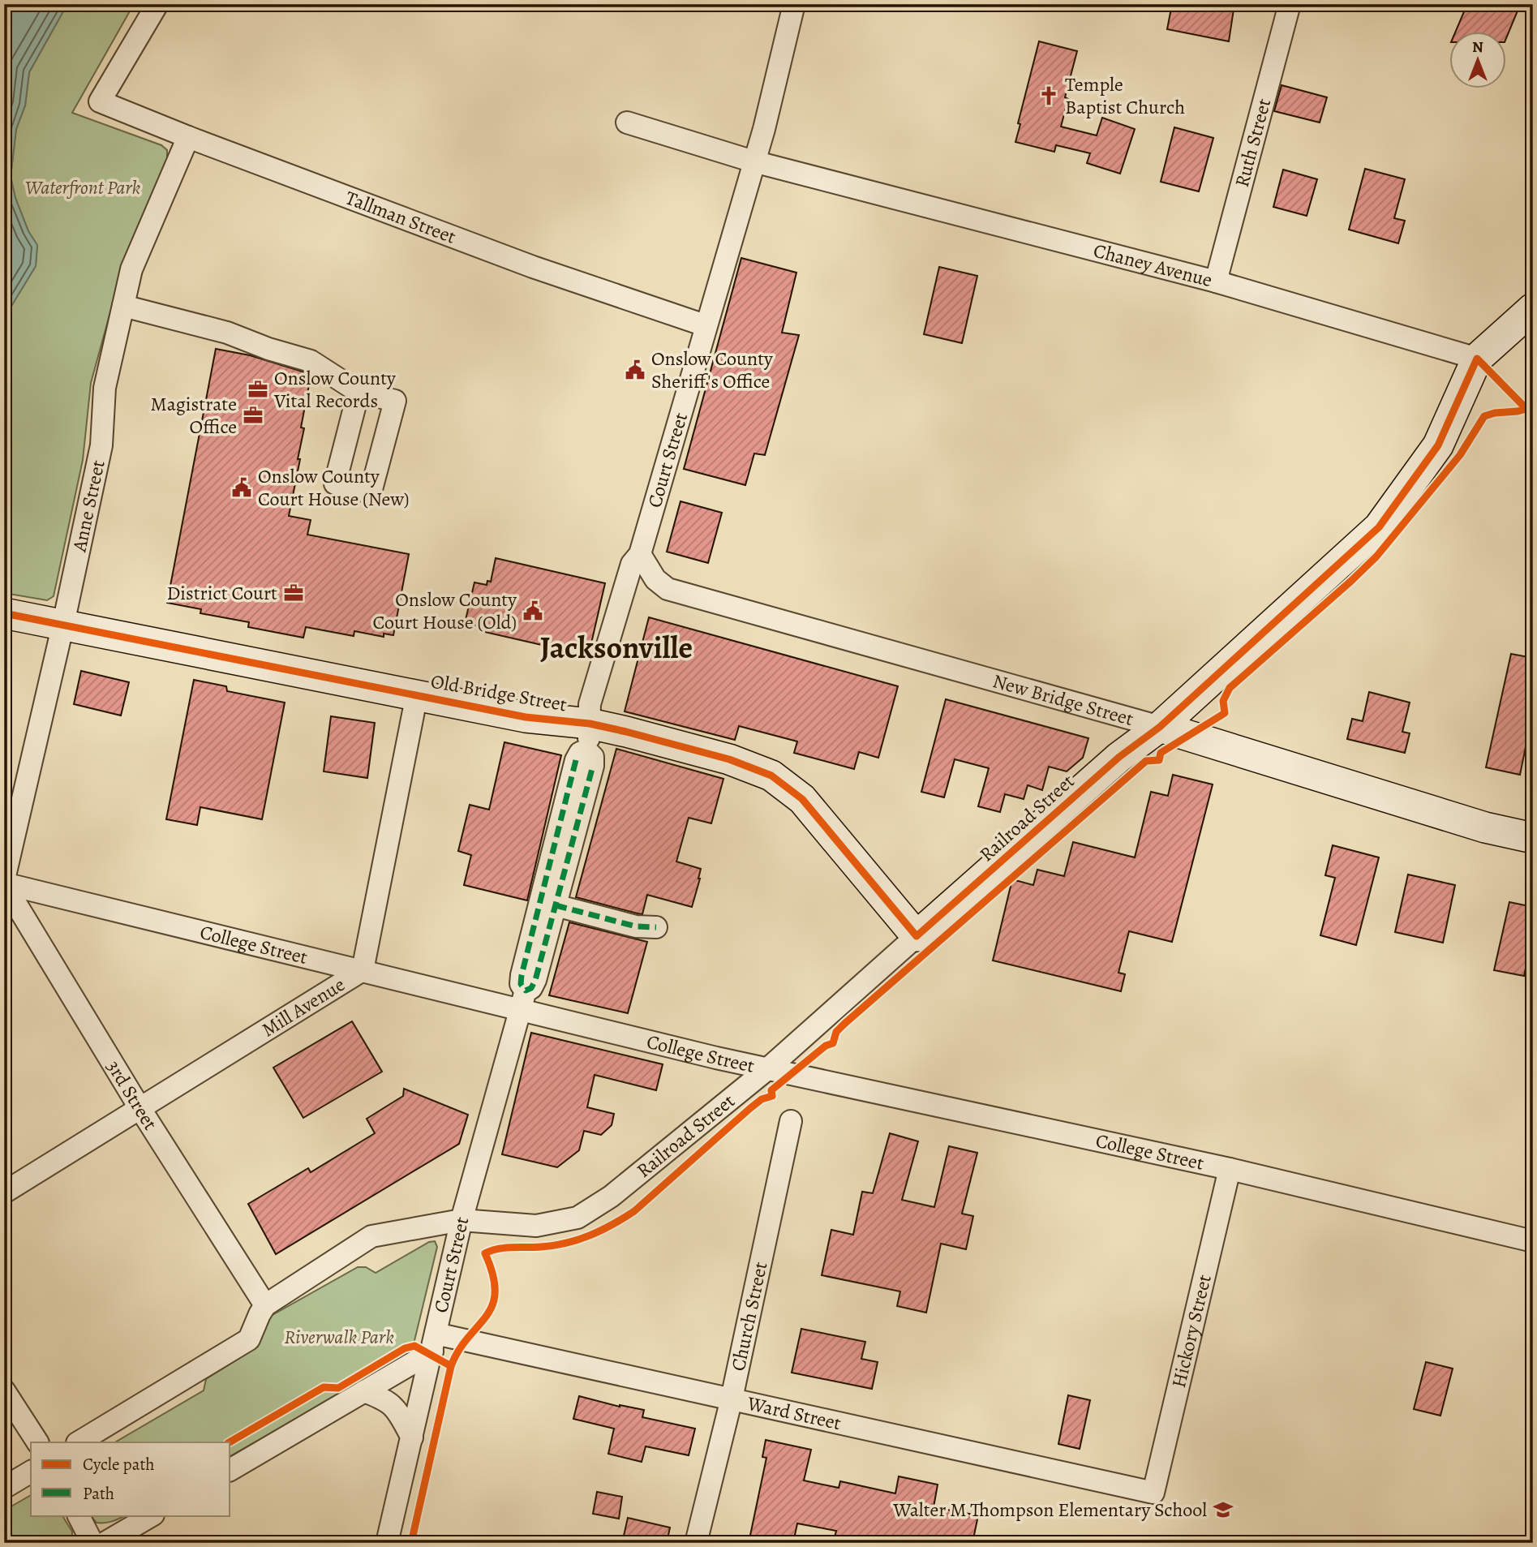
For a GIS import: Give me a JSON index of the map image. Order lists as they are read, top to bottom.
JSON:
{
  "streets": {
    "main road": ["Old Bridge Street", "New Bridge Street", "Railroad Street"],
    "street": [
      "Ruth Street",
      "Tallman Street",
      "Chaney Avenue",
      "Court Street",
      "Anne Street",
      "College Street",
      "Mill Avenue",
      "3rd Street",
      "Church Street",
      "Hickory Street",
      "Ward Street"
    ]
  },
  "crossings": [
    ["Ruth Street", "Chaney Avenue"],
    ["Tallman Street", "Court Street"],
    ["Tallman Street", "Anne Street"],
    ["Chaney Avenue", "Court Street"],
    ["Chaney Avenue", "Railroad Street"],
    ["Court Street", "Old Bridge Street"],
    ["Court Street", "New Bridge Street"],
    ["Court Street", "Railroad Street"],
    ["Court Street", "College Street"],
    ["Court Street", "Ward Street"],
    ["Anne Street", "Old Bridge Street"],
    ["Anne Street", "College Street"],
    ["Anne Street", "3rd Street"],
    ["Old Bridge Street", "Railroad Street"],
    ["Old Bridge Street", "Mill Avenue"],
    ["New Bridge Street", "Railroad Street"],
    ["Railroad Street", "College Street"],
    ["Railroad Street", "3rd Street"],
    ["College Street", "Mill Avenue"],
    ["College Street", "3rd Street"],
    ["College Street", "Hickory Street"],
    ["Mill Avenue", "3rd Street"],
    ["Church Street", "Ward Street"],
    ["Hickory Street", "Ward Street"]
  ],
  "districts": ["Jacksonville"],
  "parks": ["Waterfront Park", "Riverwalk Park"],
  "places": {
    "church": ["Temple Baptist Church"],
    "public building": ["Onslow County Sheriff's Office", "Onslow County Court House (New)", "Onslow County Court House (Old)"],
    "office": ["Onslow County Vital Records", "Magistrate Office", "District Court"],
    "school or university": ["Walter M Thompson Elementary School"]
  },
  "legend": ["Cycle path", "Path"],
  "north": "top"
}
